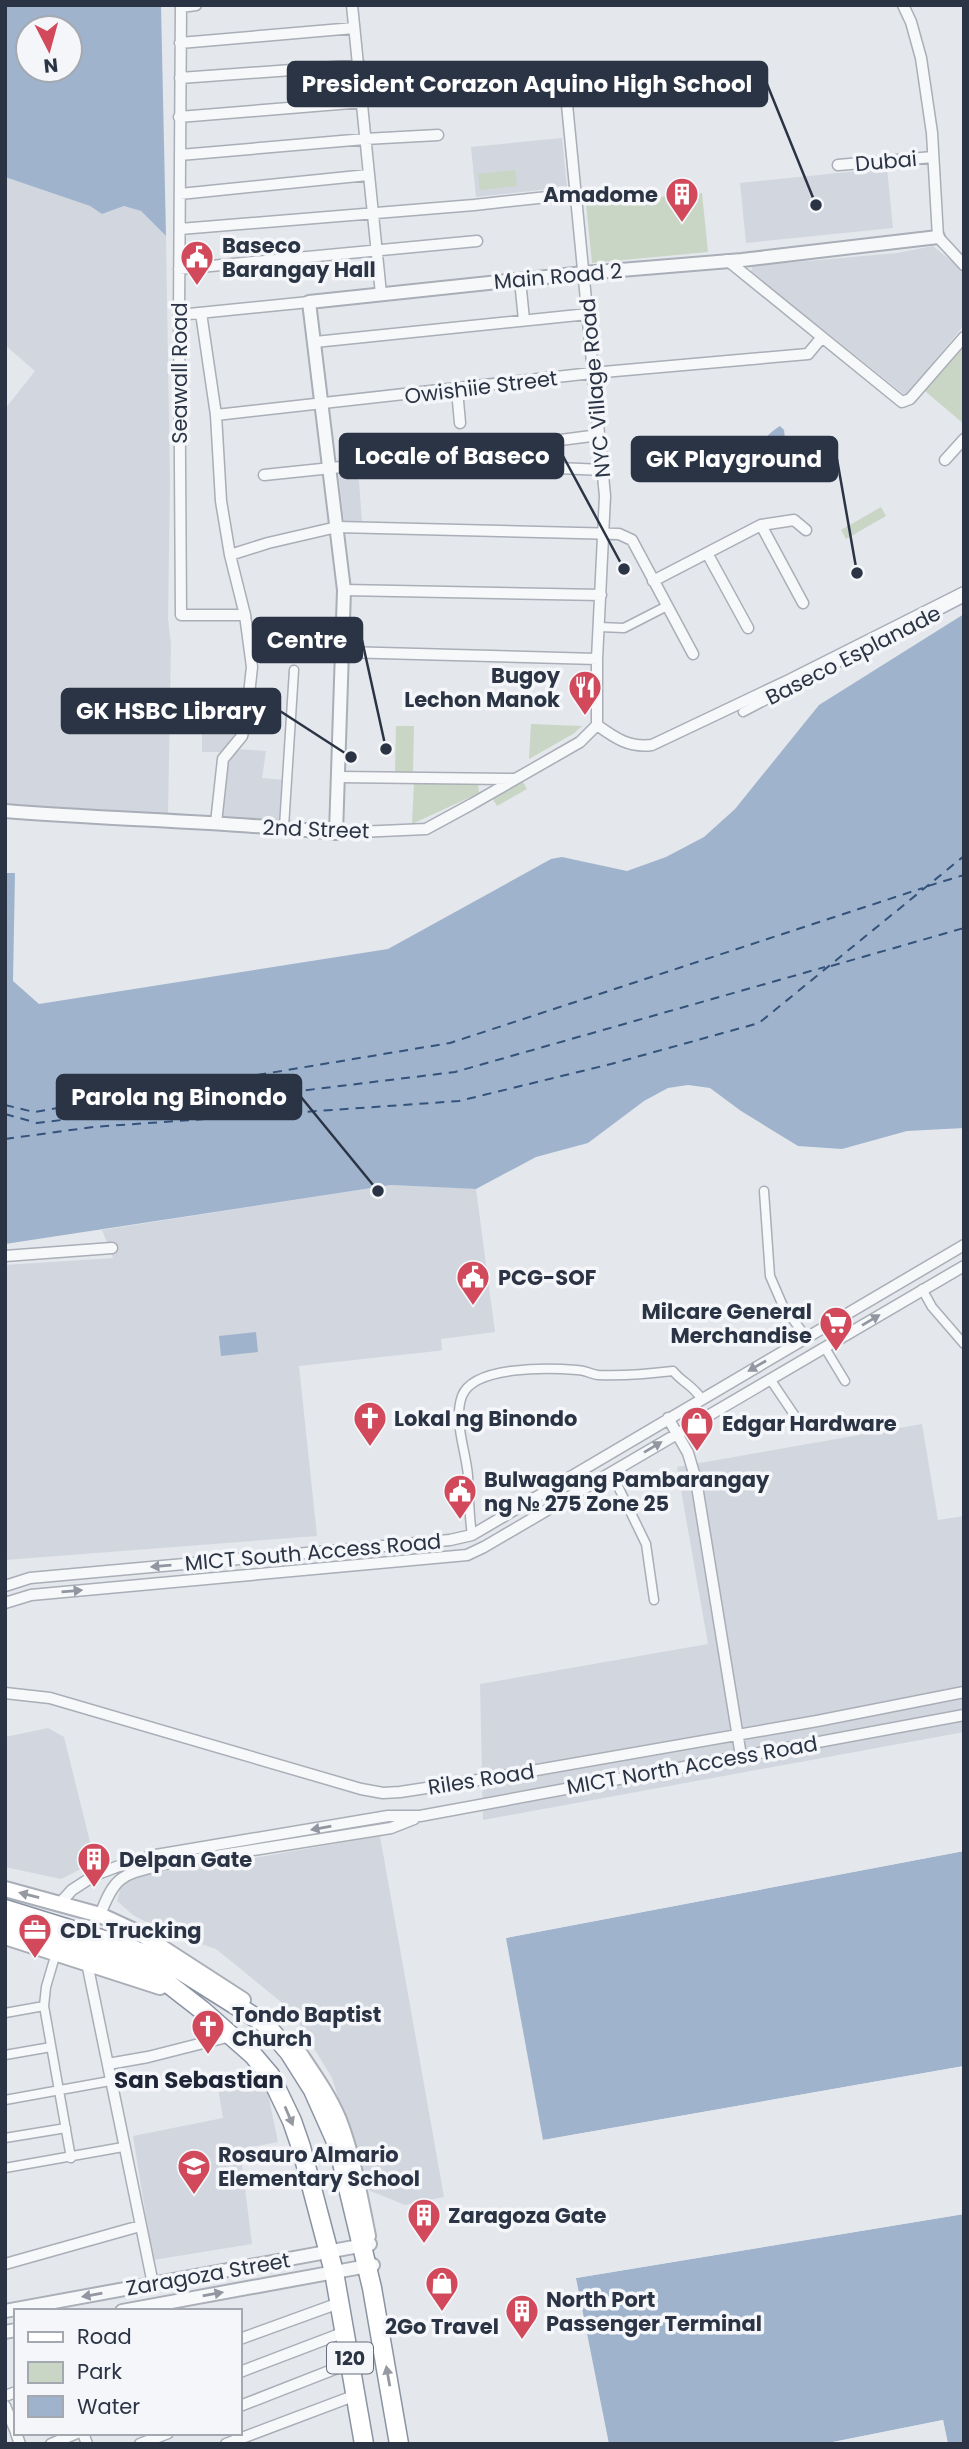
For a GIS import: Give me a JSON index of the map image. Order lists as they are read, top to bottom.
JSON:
{
  "streets": {
    "highway": ["120"],
    "street": [
      "Dubai",
      "Main Road 2",
      "Seawall Road",
      "Owishiie Street",
      "NYC Village Road",
      "Baseco Esplanade",
      "2nd Street",
      "MICT South Access Road",
      "MICT North Access Road",
      "Riles Road",
      "Zaragoza Street"
    ]
  },
  "crossings": [
    ["Main Road 2", "Seawall Road"],
    ["Main Road 2", "NYC Village Road"],
    ["Owishiie Street", "NYC Village Road"],
    ["NYC Village Road", "2nd Street"],
    ["MICT North Access Road", "120"],
    ["Zaragoza Street", "120"]
  ],
  "districts": ["San Sebastian"],
  "places": {
    "other": [
      "President Corazon Aquino High School",
      "Locale of Baseco",
      "GK Playground",
      "Centre",
      "GK HSBC Library",
      "Parola ng Binondo"
    ],
    "building": [
      "Amadome",
      "Delpan Gate",
      "Zaragoza Gate",
      "North Port Passenger Terminal"
    ],
    "public building": ["Baseco Barangay Hall", "PCG-SOF", "Bulwagang Pambarangay ng № 275 Zone 25"],
    "restaurant": ["Bugoy Lechon Manok"],
    "supermarket": ["Milcare General Merchandise"],
    "church": ["Lokal ng Binondo", "Tondo Baptist Church"],
    "shop": ["Edgar Hardware", "2Go Travel"],
    "office": ["CDL Trucking"],
    "school or university": ["Rosauro Almario Elementary School"]
  },
  "legend": ["Road", "Park", "Water"],
  "north": "bottom"
}
